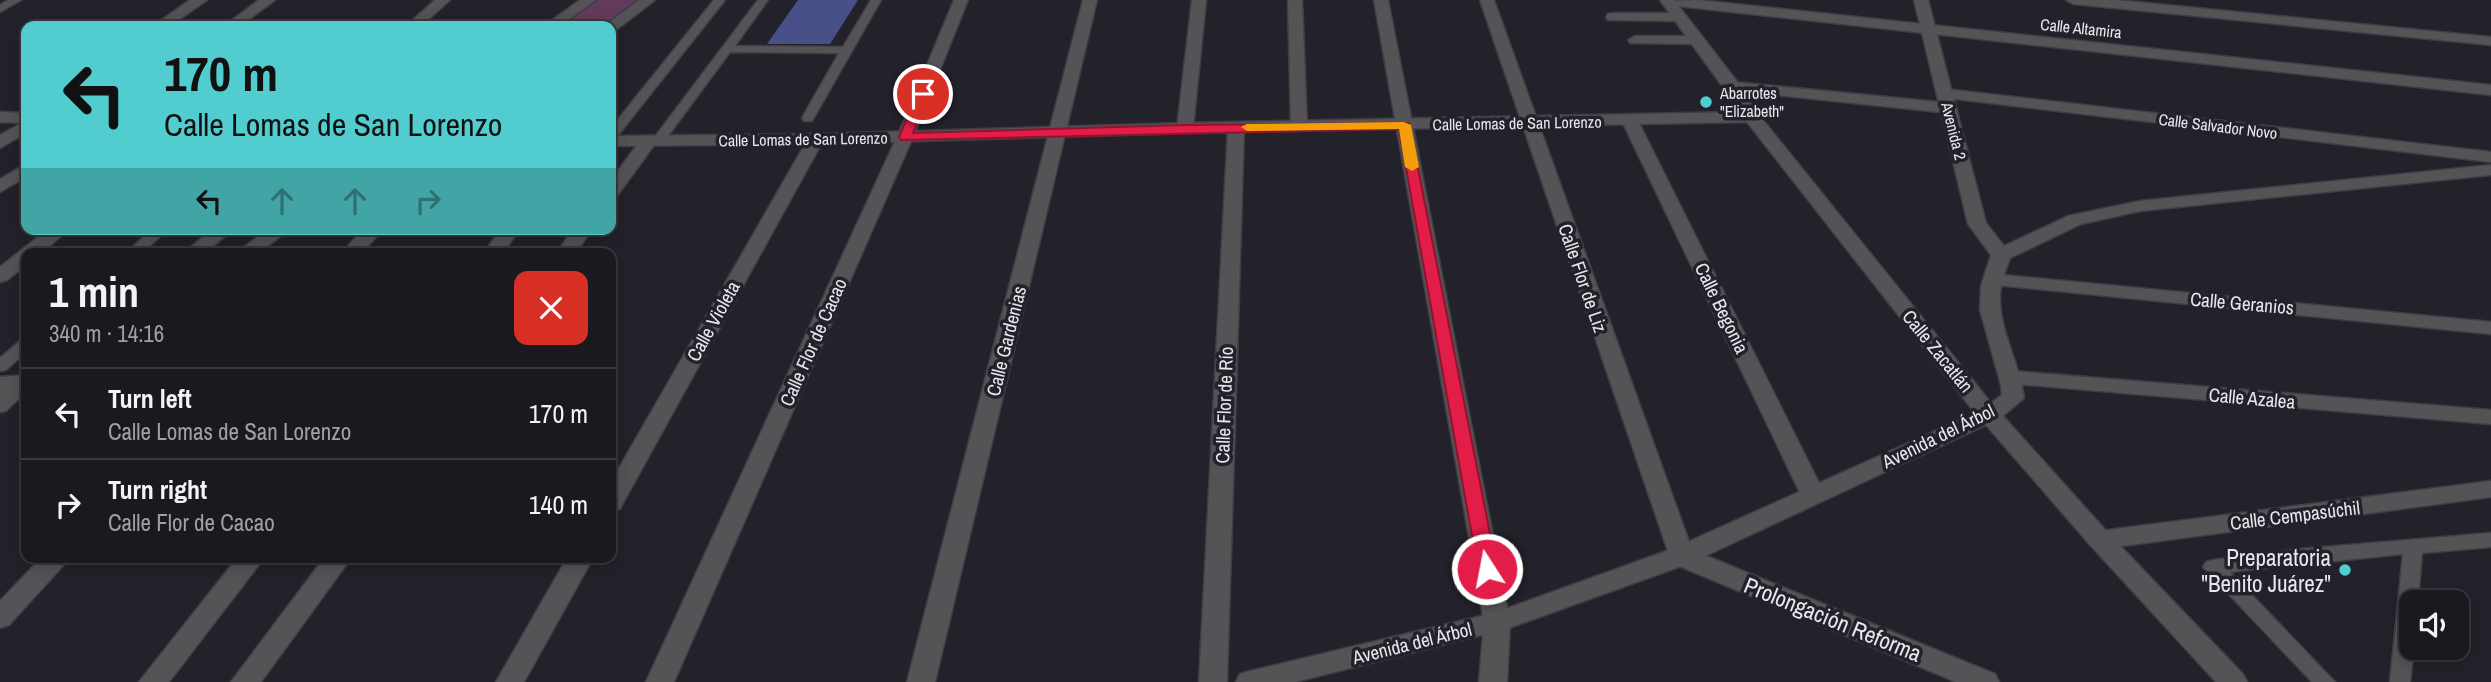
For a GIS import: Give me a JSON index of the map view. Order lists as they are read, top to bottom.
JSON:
{
  "streets": {
    "street": [
      "Calle Altamira",
      "Calle Lomas de San Lorenzo",
      "Calle Salvador Novo",
      "Avenida 2",
      "Calle Flor de Liz",
      "Calle Geranios",
      "Calle Begonia",
      "Calle Violeta",
      "Calle Gardenias",
      "Calle Flor de Cacao",
      "Calle Zacatlán",
      "Calle Azalea",
      "Calle Flor de Río",
      "Avenida del Árbol",
      "Calle Cempasúchil",
      "Prolongación Reforma"
    ]
  },
  "crossings": [
    ["Calle Altamira", "Avenida 2"],
    ["Calle Altamira", "Calle Zacatlán"],
    ["Calle Lomas de San Lorenzo", "Calle Flor de Liz"],
    ["Calle Lomas de San Lorenzo", "Calle Begonia"],
    ["Calle Lomas de San Lorenzo", "Calle Violeta"],
    ["Calle Lomas de San Lorenzo", "Calle Gardenias"],
    ["Calle Lomas de San Lorenzo", "Calle Flor de Cacao"],
    ["Calle Lomas de San Lorenzo", "Calle Zacatlán"],
    ["Calle Lomas de San Lorenzo", "Calle Flor de Río"],
    ["Calle Salvador Novo", "Avenida 2"],
    ["Calle Salvador Novo", "Calle Zacatlán"],
    ["Calle Flor de Liz", "Avenida del Árbol"],
    ["Calle Flor de Liz", "Prolongación Reforma"],
    ["Calle Begonia", "Avenida del Árbol"],
    ["Calle Zacatlán", "Avenida del Árbol"],
    ["Calle Zacatlán", "Calle Cempasúchil"],
    ["Calle Azalea", "Avenida del Árbol"],
    ["Avenida del Árbol", "Prolongación Reforma"]
  ],
  "places": ["Abarrotes \"Elizabeth\"", "Preparatoria \"Benito Juárez\""],
  "page": {
    "turn": ["170 m", "Calle Lomas de San Lorenzo"],
    "heading": ["1 min", "340 m · 14:16"],
    "list": [
      {
        "name": "Turn left",
        "note": "Calle Lomas de San Lorenzo",
        "value": "170 m"
      },
      {
        "name": "Turn right",
        "note": "Calle Flor de Cacao",
        "value": "140 m"
      }
    ]
  }
}
